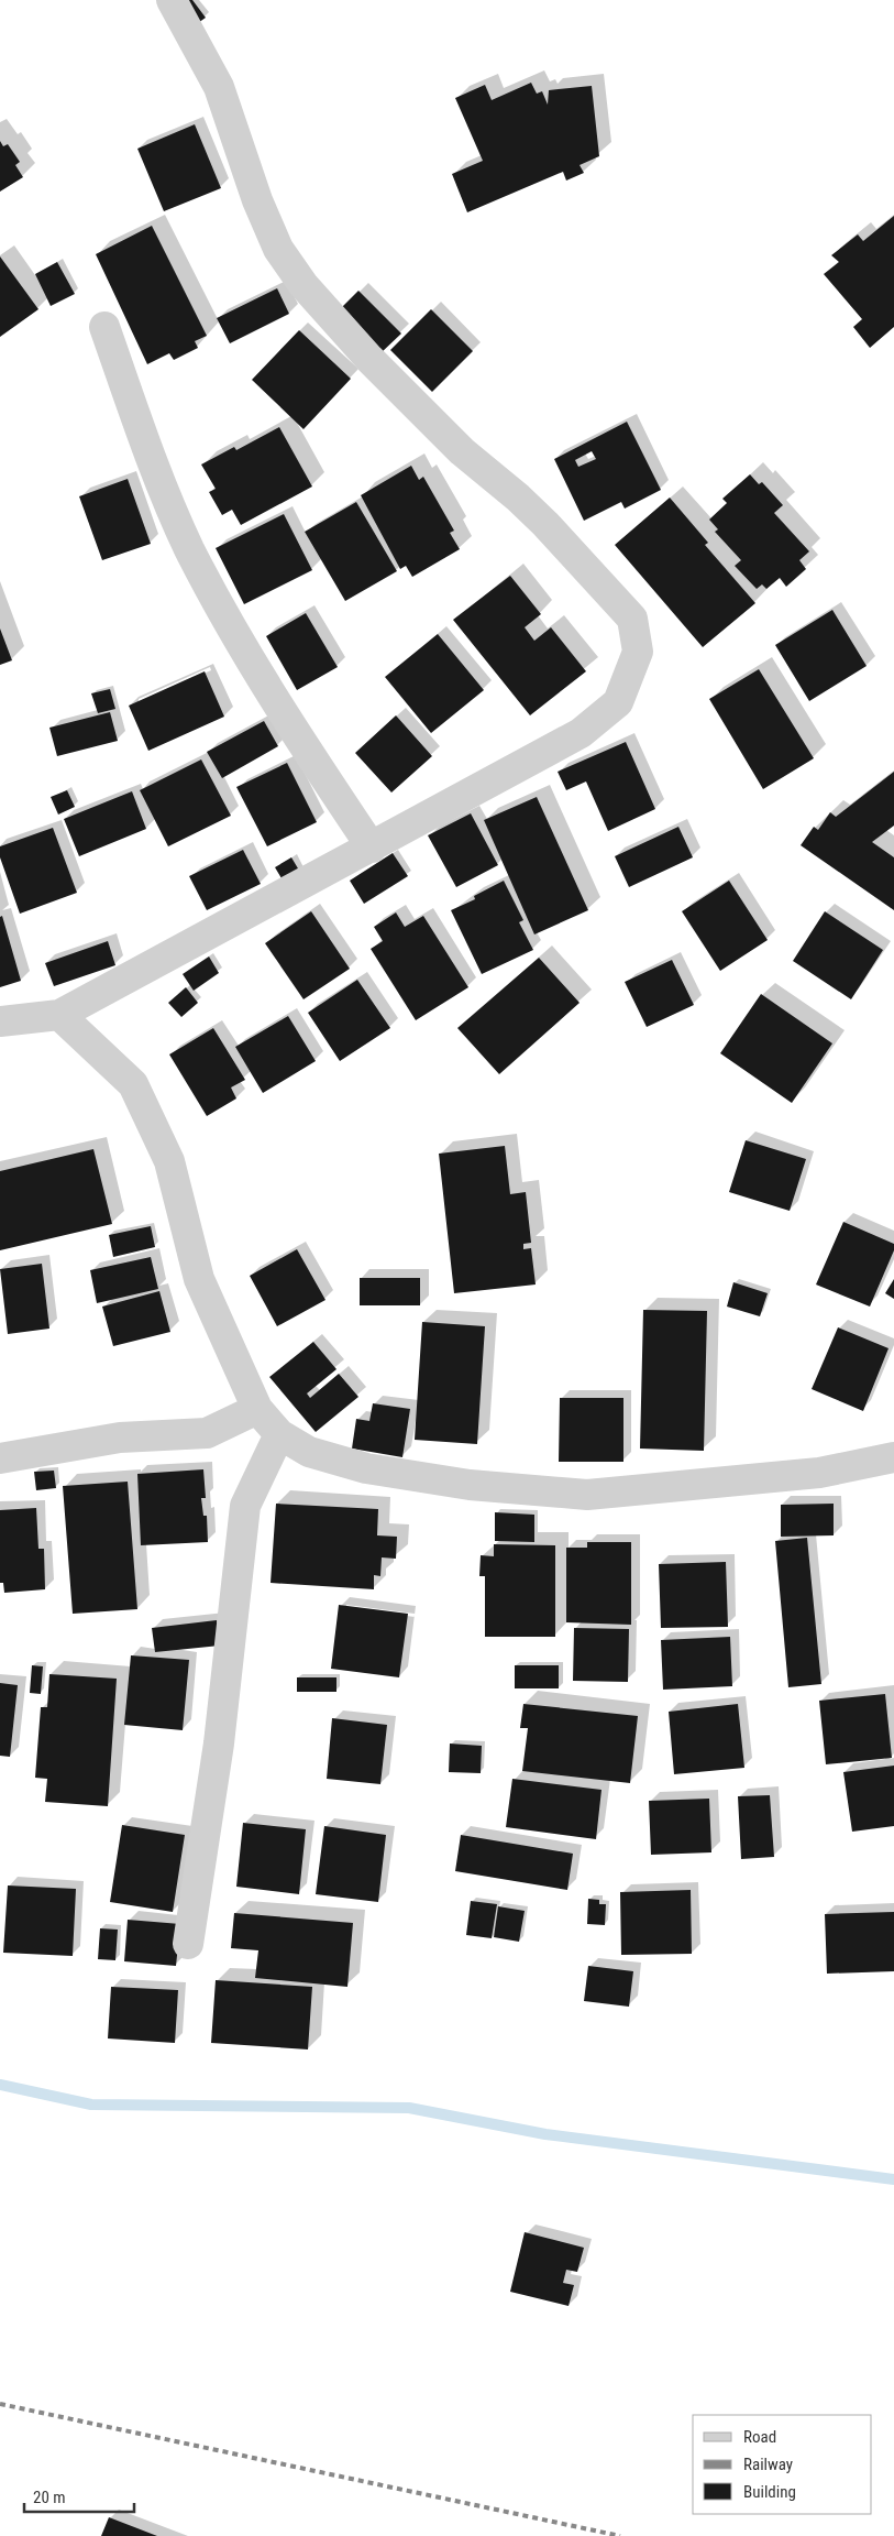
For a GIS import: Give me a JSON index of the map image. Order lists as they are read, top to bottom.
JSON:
{
  "legend": ["Road", "Railway", "Building"],
  "scale_bar": "20 m"
}
